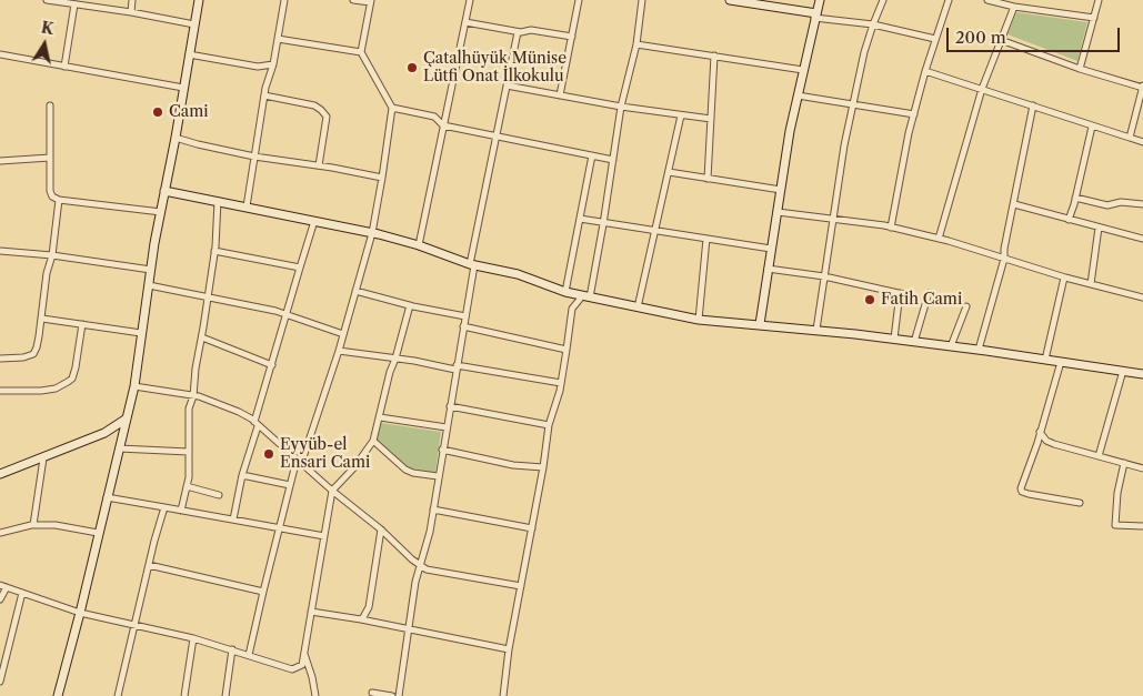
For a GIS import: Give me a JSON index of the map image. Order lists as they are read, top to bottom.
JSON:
{
  "places": [
    "Çatalhüyük Münise Lütfi Onat İlkokulu",
    "Cami",
    "Fatih Cami",
    "Eyyüb-el Ensari Cami"
  ],
  "scale_bar": "200 m",
  "north": "top"
}
